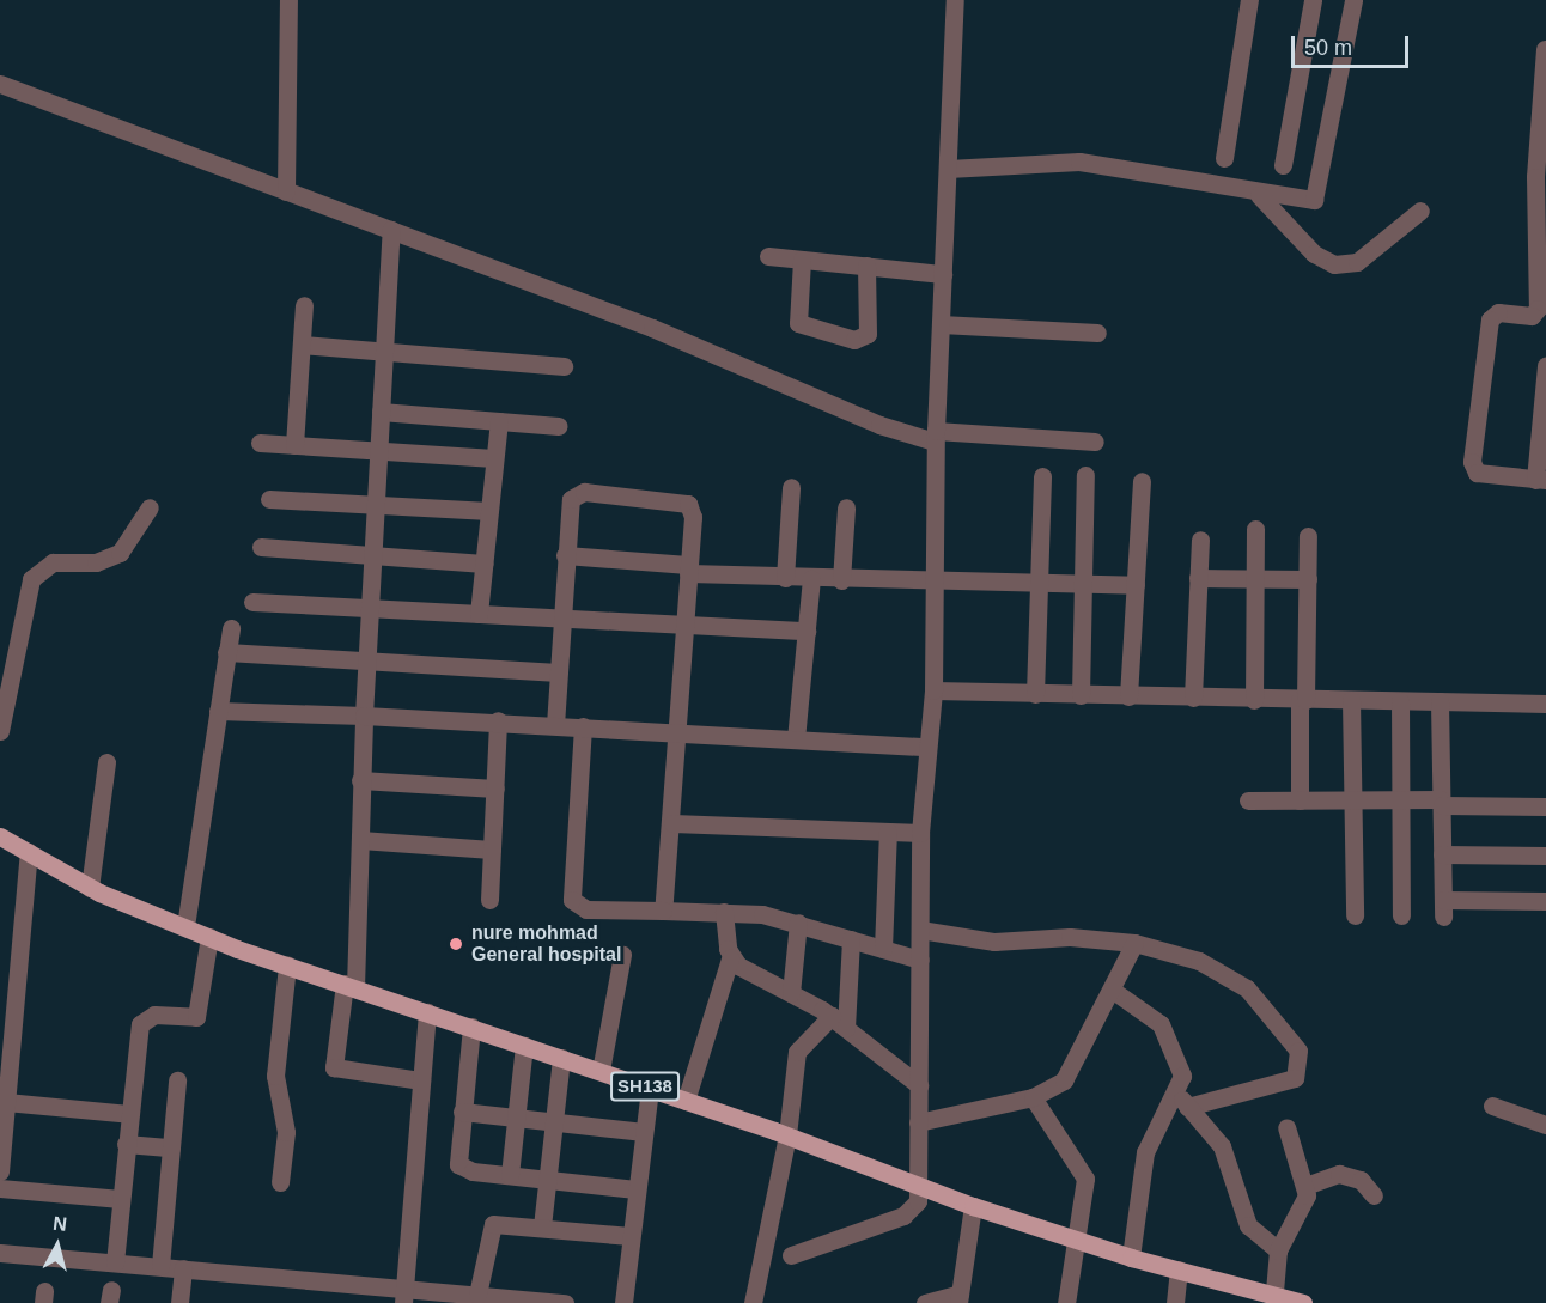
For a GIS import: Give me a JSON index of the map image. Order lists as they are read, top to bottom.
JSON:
{
  "streets": {
    "main road": ["SH138"]
  },
  "places": ["nure mohmad General hospital"],
  "scale_bar": "50 m",
  "north": "top"
}
